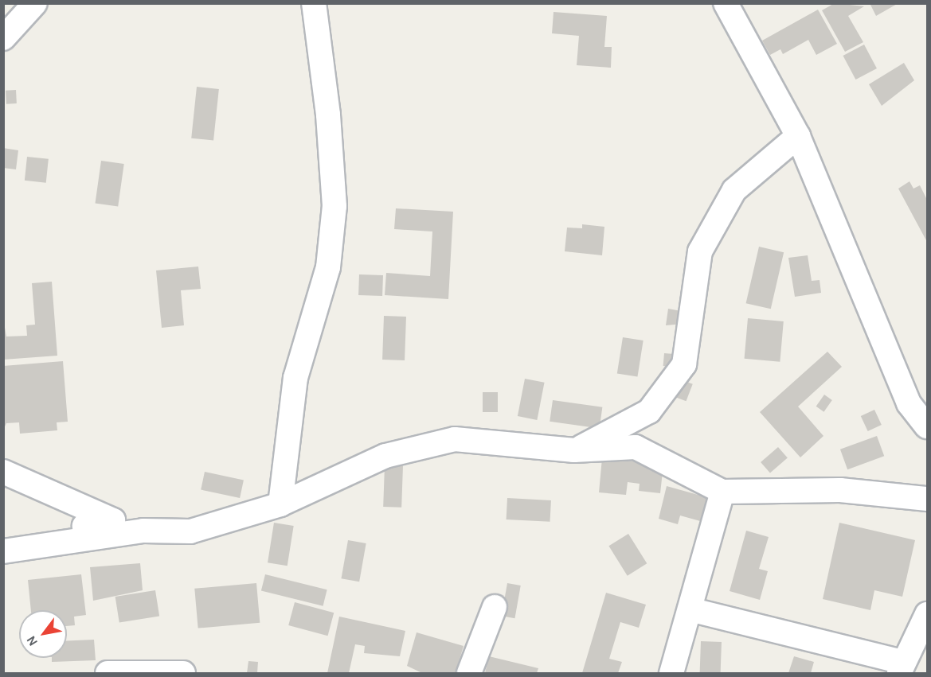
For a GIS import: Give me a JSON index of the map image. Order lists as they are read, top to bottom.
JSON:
{
  "north": "bottom left"
}
